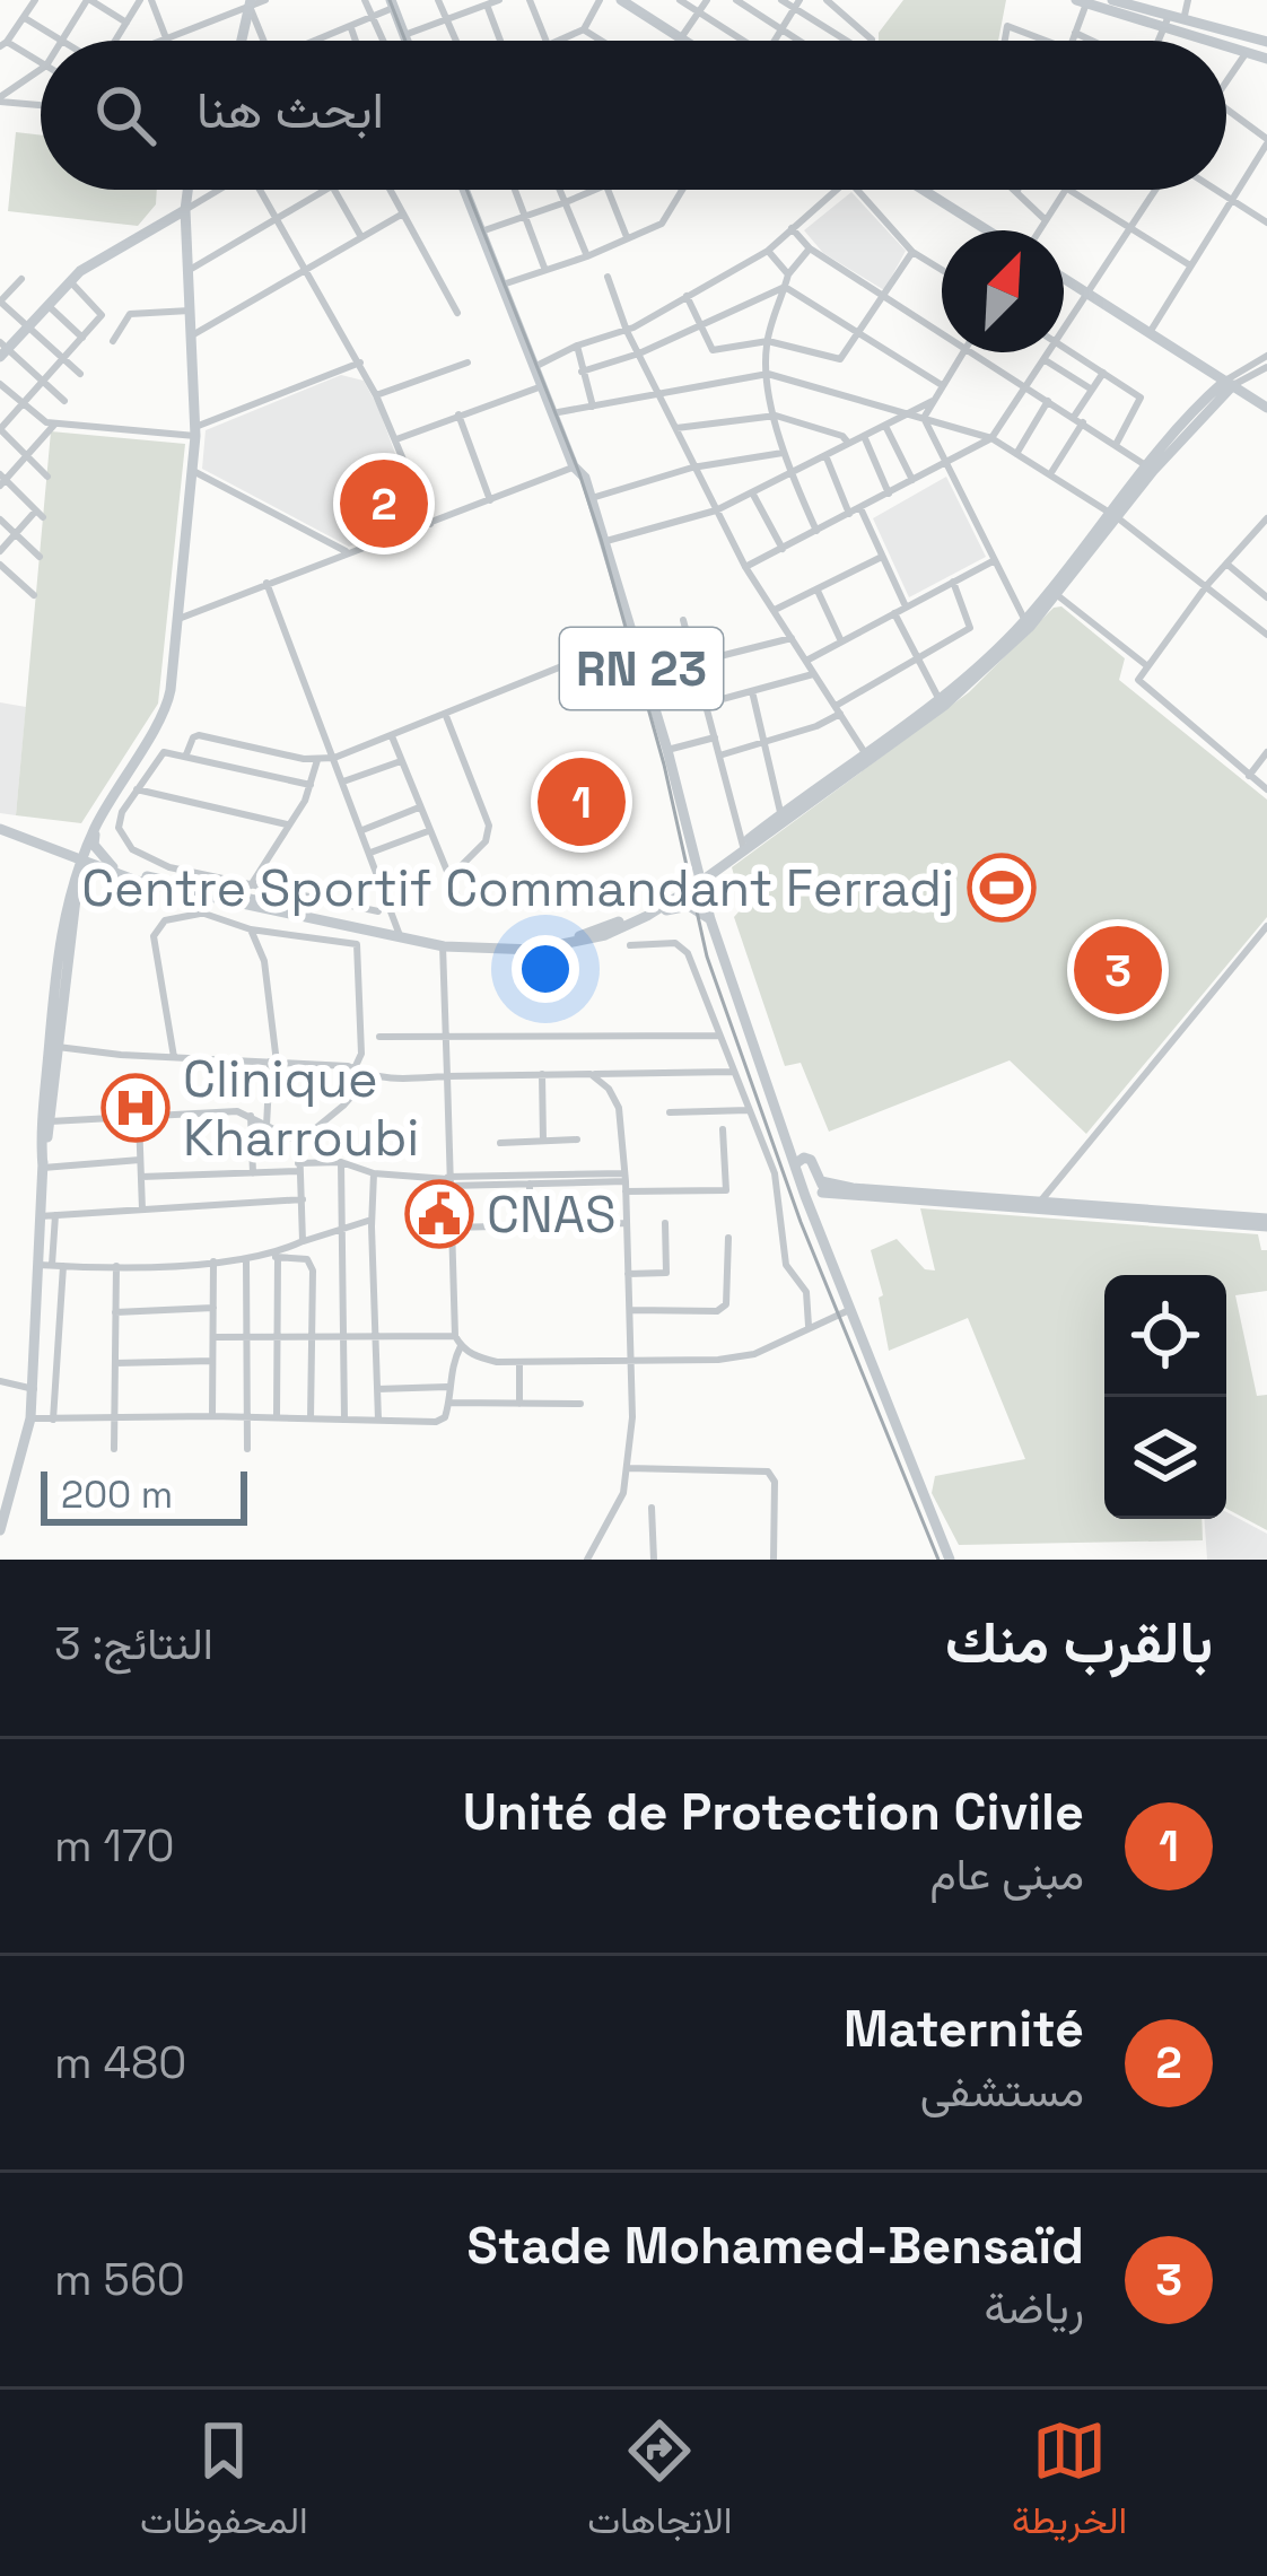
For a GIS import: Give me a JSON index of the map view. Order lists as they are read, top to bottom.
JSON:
{
  "streets": {
    "main road": ["RN 23"]
  },
  "places": {
    "sports": ["Centre Sportif Commandant Ferradj"],
    "hospital": ["Clinique Kharroubi"],
    "public building": ["CNAS"]
  },
  "scale_bar": "200 m",
  "north": "top right",
  "page": {
    "search": "ابحث هنا",
    "pins": ["2", "1", "3"],
    "scale": "200 m",
    "heading": ["بالقرب منك", "النتائج: 3"],
    "list": [
      {
        "mark": "1",
        "name": "Unité de Protection Civile",
        "note": "مبنى عام",
        "value": "170 m"
      },
      {
        "mark": "2",
        "name": "Maternité",
        "note": "مستشفى",
        "value": "480 m"
      },
      {
        "mark": "3",
        "name": "Stade Mohamed-Bensaïd",
        "note": "رياضة",
        "value": "560 m"
      }
    ],
    "nav": ["الخريطة", "الاتجاهات", "المحفوظات"]
  }
}
